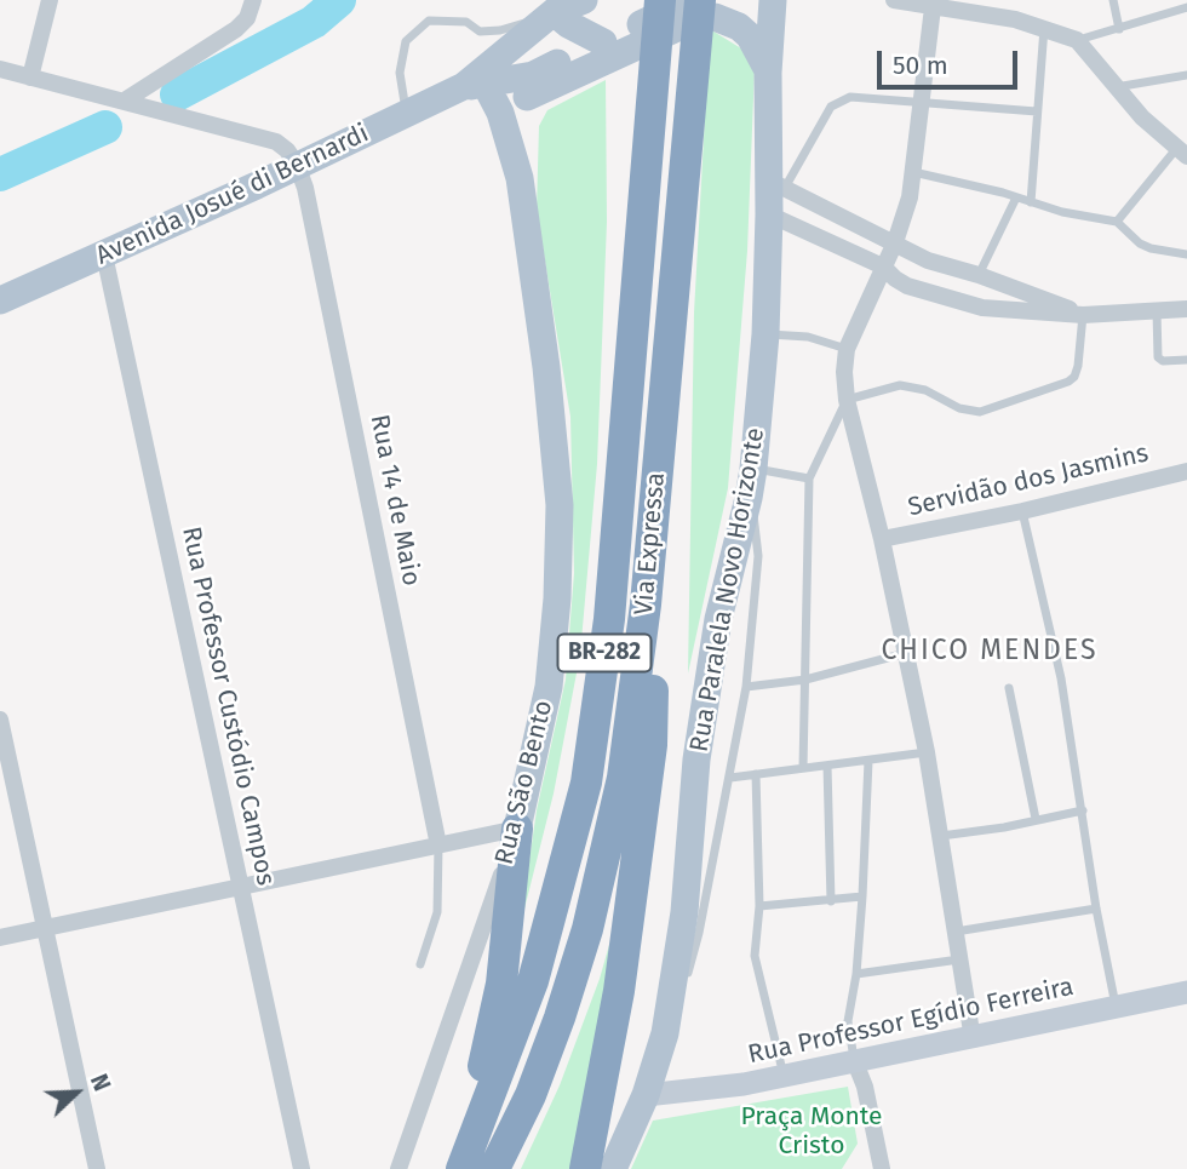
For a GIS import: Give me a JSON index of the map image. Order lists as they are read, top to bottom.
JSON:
{
  "streets": {
    "highway": ["Via Expressa", "BR-282"],
    "main road": ["Avenida Josué di Bernardi", "Rua Paralela Novo Horizonte", "Rua São Bento"],
    "street": [
      "Servidão dos Jasmins",
      "Rua 14 de Maio",
      "Rua Professor Custódio Campos",
      "Rua Professor Egídio Ferreira"
    ]
  },
  "crossings": [
    ["Avenida Josué di Bernardi", "Rua 14 de Maio"],
    ["Avenida Josué di Bernardi", "Rua Professor Custódio Campos"],
    ["Avenida Josué di Bernardi", "Rua São Bento"],
    ["Rua Paralela Novo Horizonte", "Rua Professor Egídio Ferreira"]
  ],
  "districts": ["CHICO MENDES"],
  "parks": ["Praça Monte Cristo"],
  "scale_bar": "50 m",
  "north": "top right"
}
